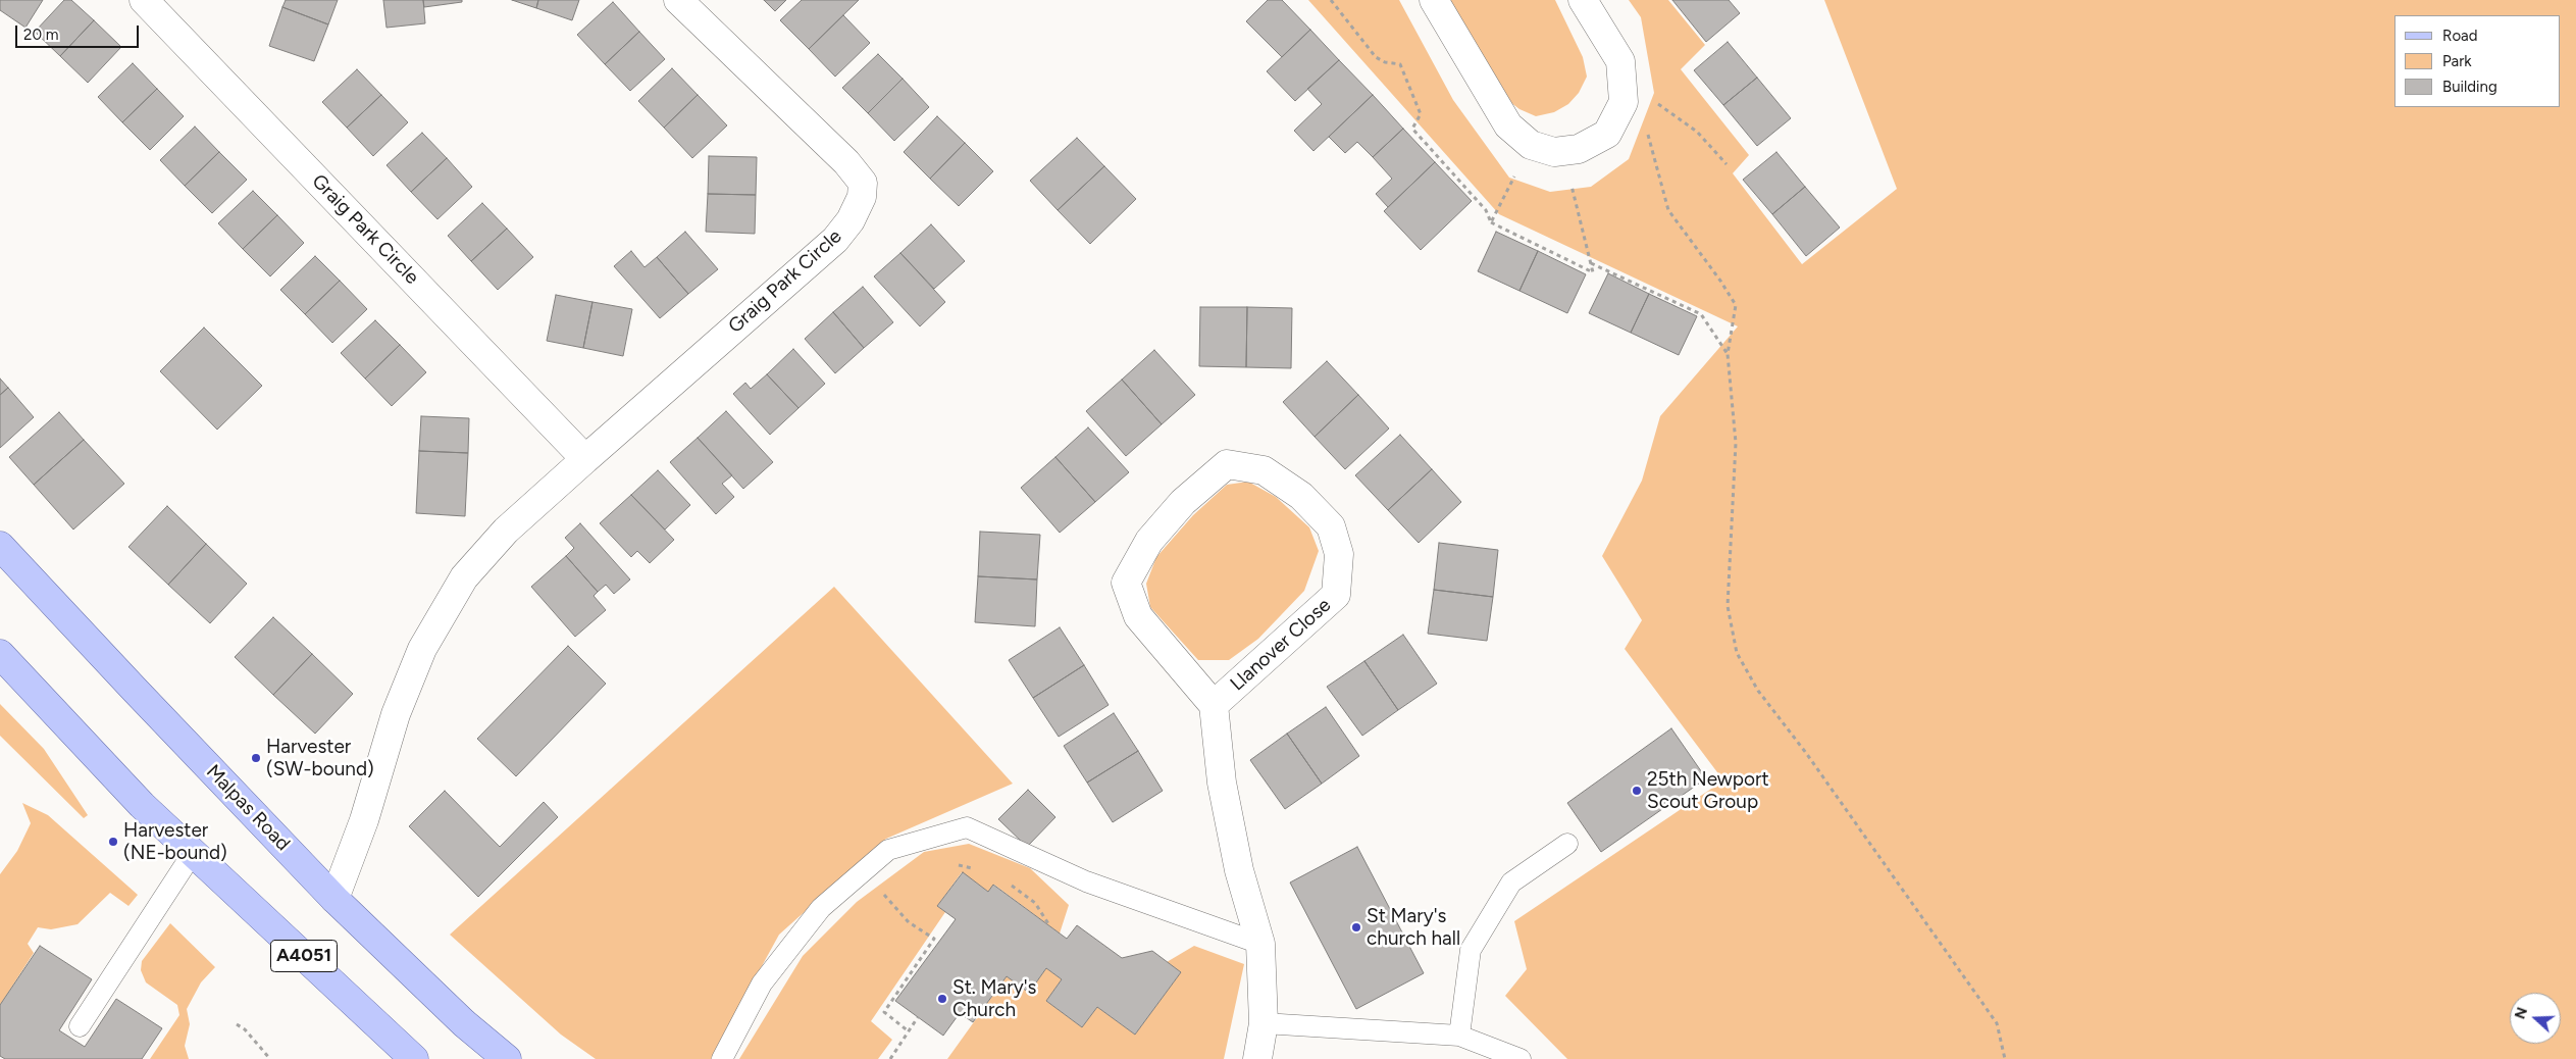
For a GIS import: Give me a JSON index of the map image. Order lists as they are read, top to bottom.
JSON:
{
  "streets": {
    "main road": ["Malpas Road", "A4051"],
    "street": ["Graig Park Circle", "Llanover Close"]
  },
  "crossings": [
    ["Graig Park Circle", "Malpas Road"]
  ],
  "places": [
    "Harvester (SW-bound)",
    "25th Newport Scout Group",
    "Harvester (NE-bound)",
    "St Mary's church hall",
    "St. Mary's Church"
  ],
  "legend": ["Road", "Park", "Building"],
  "scale_bar": "20 m",
  "north": "left"
}
